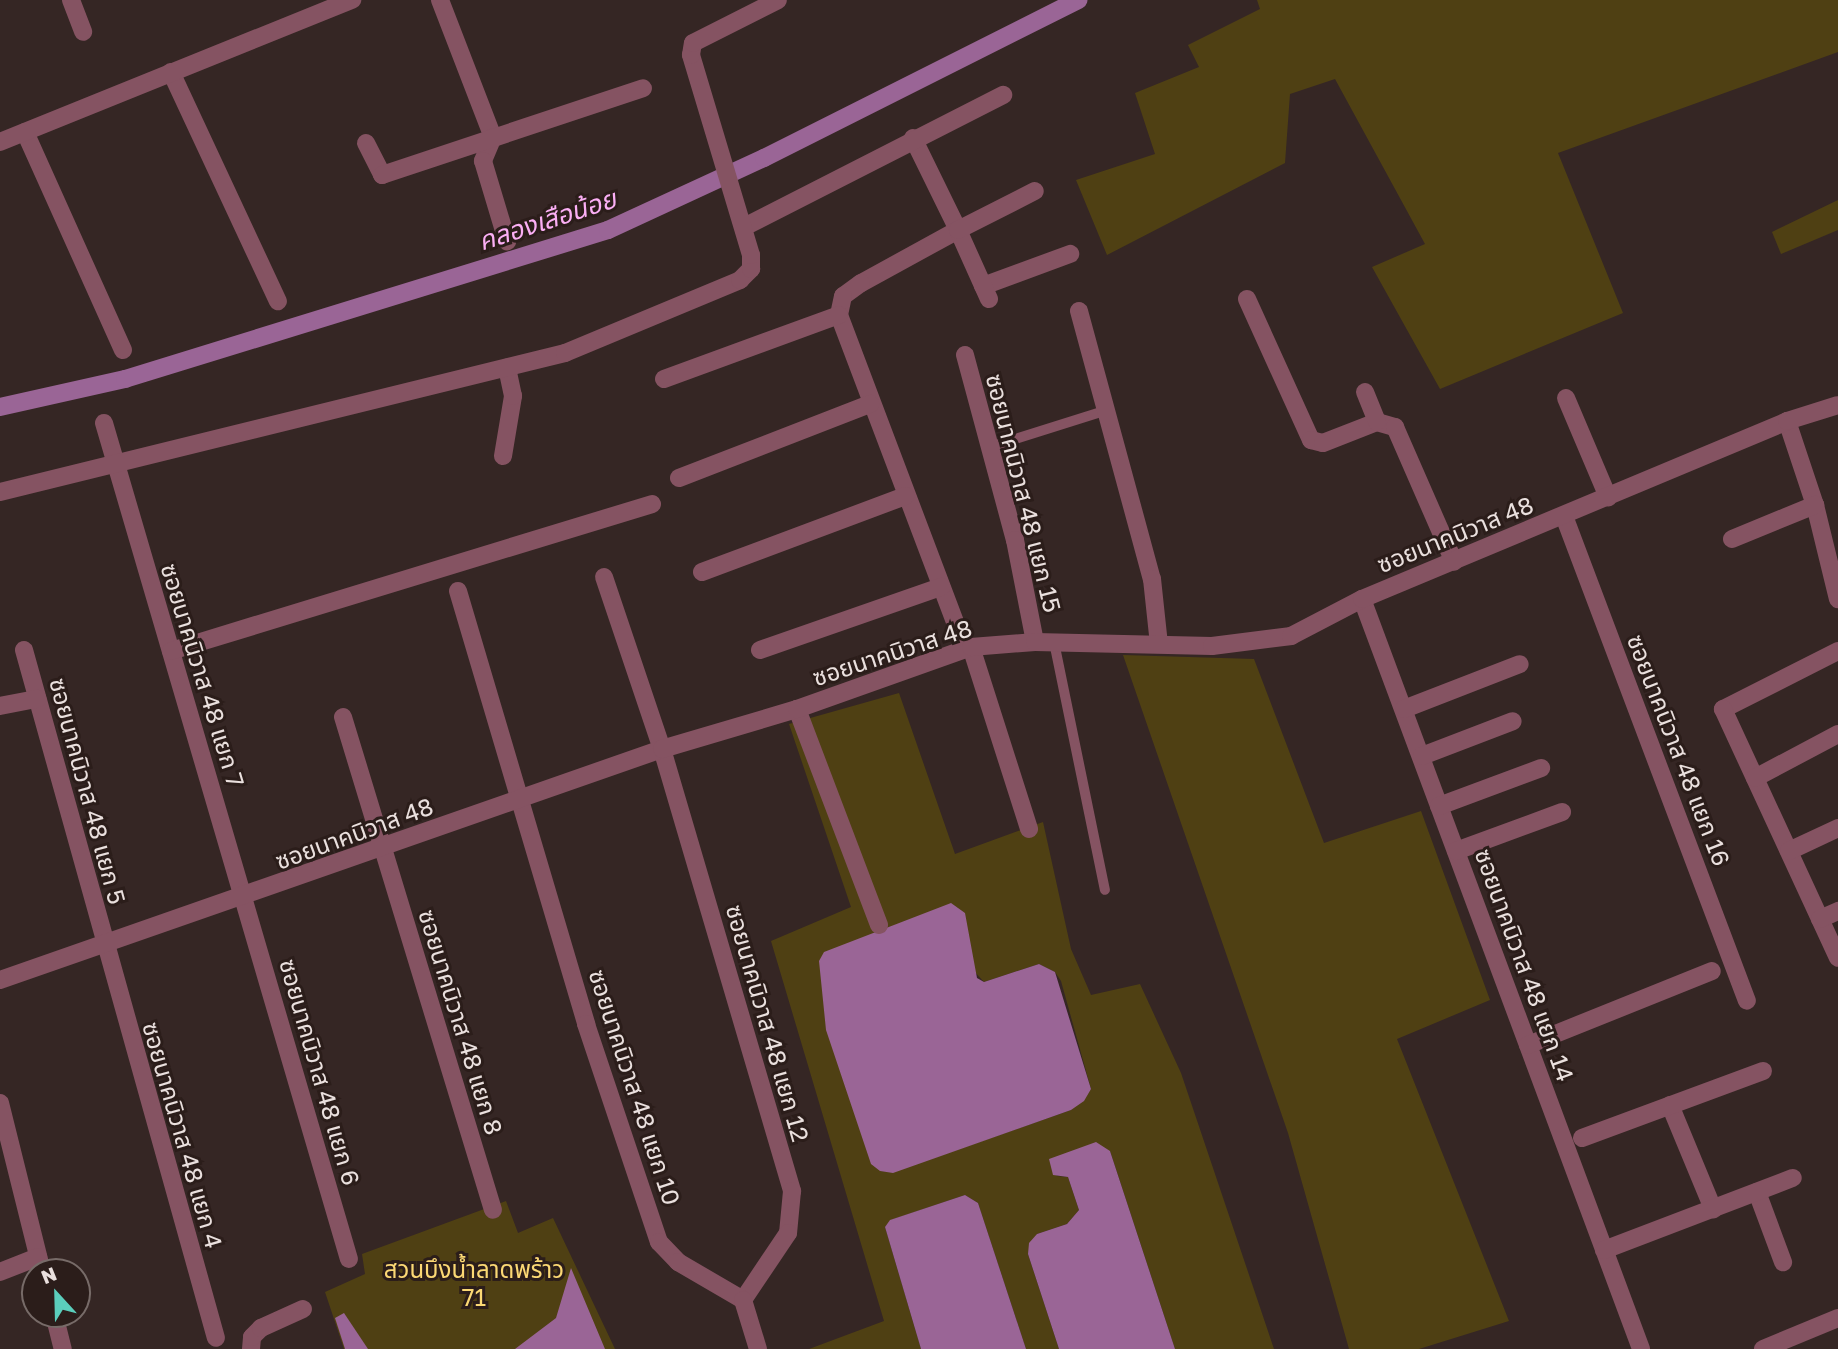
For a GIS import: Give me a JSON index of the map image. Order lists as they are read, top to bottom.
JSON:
{
  "streets": {
    "street": [
      "ซอยนาคนิวาส 48 แยก 15",
      "ซอยนาคนิวาส 48",
      "ซอยนาคนิวาส 48 แยก 7",
      "ซอยนาคนิวาส 48 แยก 16",
      "ซอยนาคนิวาส 48 แยก 5",
      "ซอยนาคนิวาส 48 แยก 14",
      "ซอยนาคนิวาส 48 แยก 8",
      "ซอยนาคนิวาส 48 แยก 12",
      "ซอยนาคนิวาส 48 แยก 6",
      "ซอยนาคนิวาส 48 แยก 10",
      "ซอยนาคนิวาส 48 แยก 4"
    ]
  },
  "crossings": [
    ["ซอยนาคนิวาส 48 แยก 15", "ซอยนาคนิวาส 48"],
    ["ซอยนาคนิวาส 48", "ซอยนาคนิวาส 48 แยก 7"],
    ["ซอยนาคนิวาส 48", "ซอยนาคนิวาส 48 แยก 16"],
    ["ซอยนาคนิวาส 48", "ซอยนาคนิวาส 48 แยก 5"],
    ["ซอยนาคนิวาส 48", "ซอยนาคนิวาส 48 แยก 14"],
    ["ซอยนาคนิวาส 48", "ซอยนาคนิวาส 48 แยก 8"],
    ["ซอยนาคนิวาส 48", "ซอยนาคนิวาส 48 แยก 12"],
    ["ซอยนาคนิวาส 48", "ซอยนาคนิวาส 48 แยก 6"],
    ["ซอยนาคนิวาส 48", "ซอยนาคนิวาส 48 แยก 10"],
    ["ซอยนาคนิวาส 48", "ซอยนาคนิวาส 48 แยก 4"],
    ["ซอยนาคนิวาส 48 แยก 7", "ซอยนาคนิวาส 48 แยก 6"],
    ["ซอยนาคนิวาส 48 แยก 5", "ซอยนาคนิวาส 48 แยก 4"],
    ["ซอยนาคนิวาส 48 แยก 12", "ซอยนาคนิวาส 48 แยก 10"]
  ],
  "water": ["คลองเสือน้อย"],
  "parks": ["สวนบึงน้ำลาดพร้าว 71"],
  "north": "top"
}
